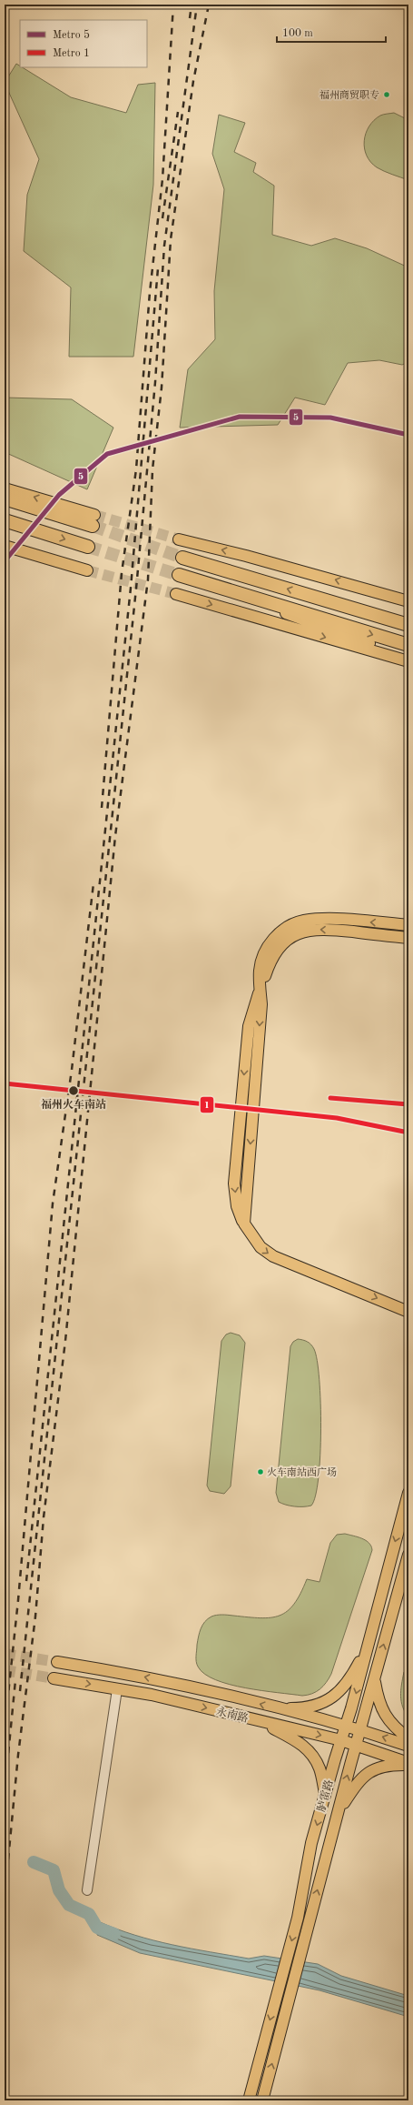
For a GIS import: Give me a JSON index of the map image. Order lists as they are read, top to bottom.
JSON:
{
  "streets": {
    "main road": ["永南路", "胪雷路"]
  },
  "crossings": [
    ["永南路", "胪雷路"]
  ],
  "places": ["福州商贸职专", "福州火车南站", "火车南站西广场"],
  "lines": ["metro line 5", "metro line 1"],
  "legend": ["Metro 5", "Metro 1"],
  "scale_bar": "100 m"
}
